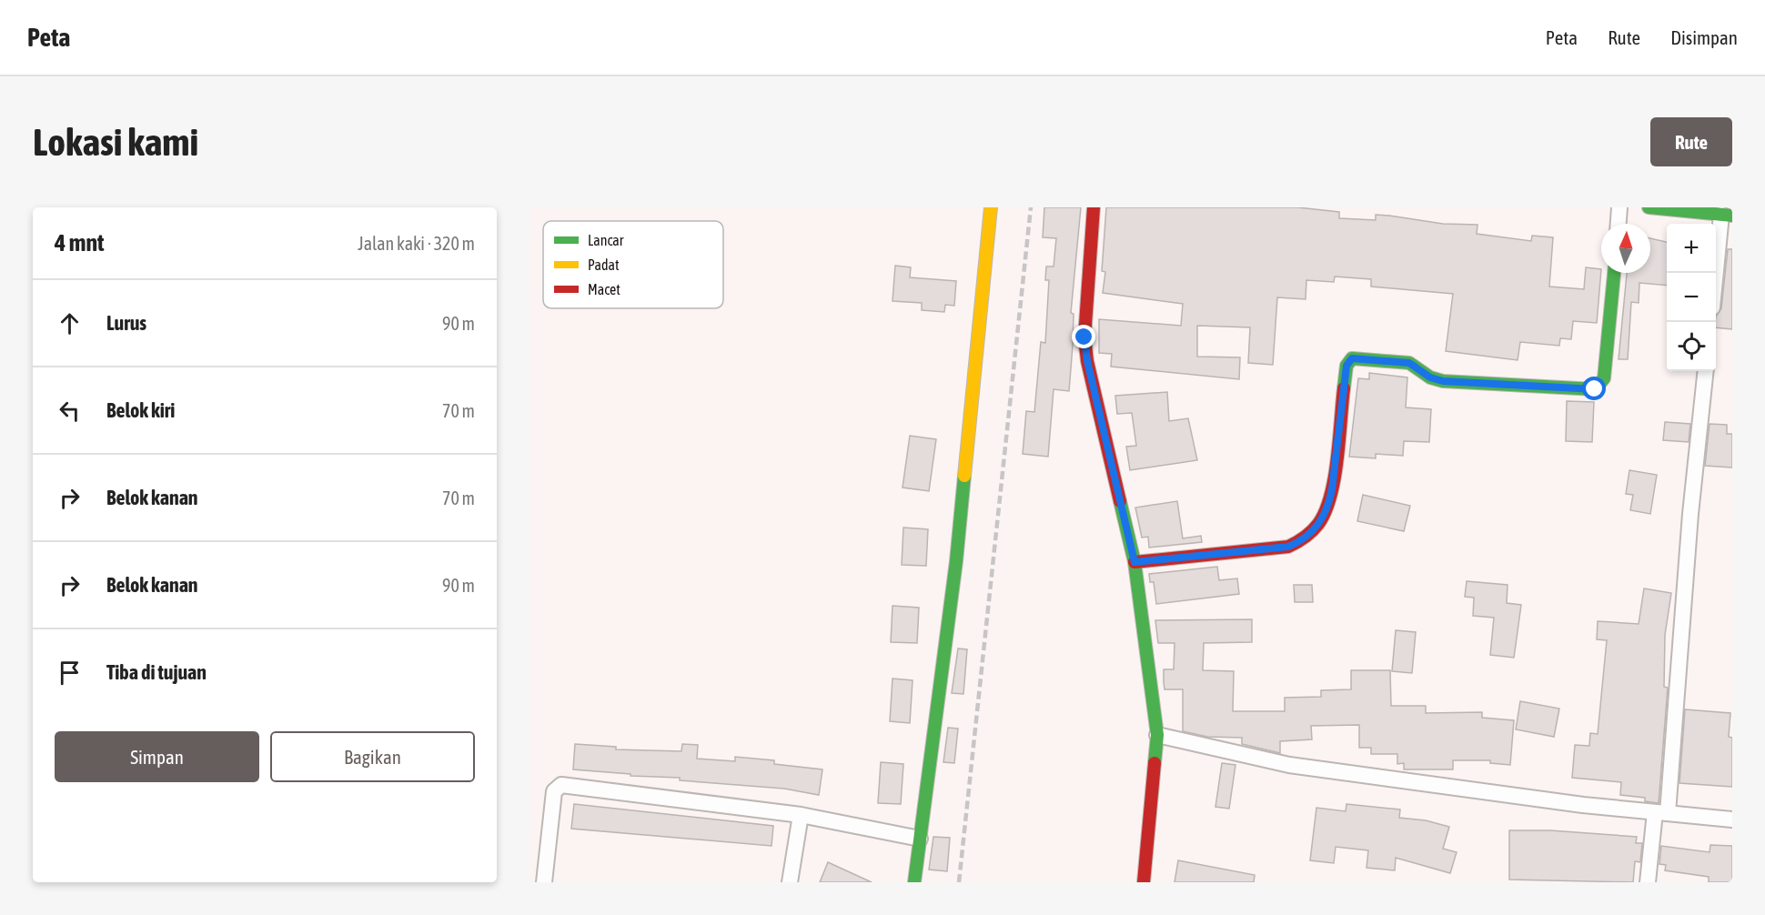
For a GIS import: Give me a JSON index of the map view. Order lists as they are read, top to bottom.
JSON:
{
  "legend": ["Lancar", "Padat", "Macet"],
  "north": "top",
  "page": {
    "header": "Peta",
    "nav": ["Peta", "Rute", "Disimpan"],
    "buttons": [
      "Rute",
      ["Simpan", "Bagikan"]
    ],
    "title": "Lokasi kami",
    "heading": ["4 mnt", "Jalan kaki · 320 m"],
    "map_buttons": ["+", "−"],
    "list": [
      ["Lurus", "90 m"],
      ["Belok kiri", "70 m"],
      ["Belok kanan", "70 m"],
      ["Belok kanan", "90 m"],
      "Tiba di tujuan"
    ]
  }
}
